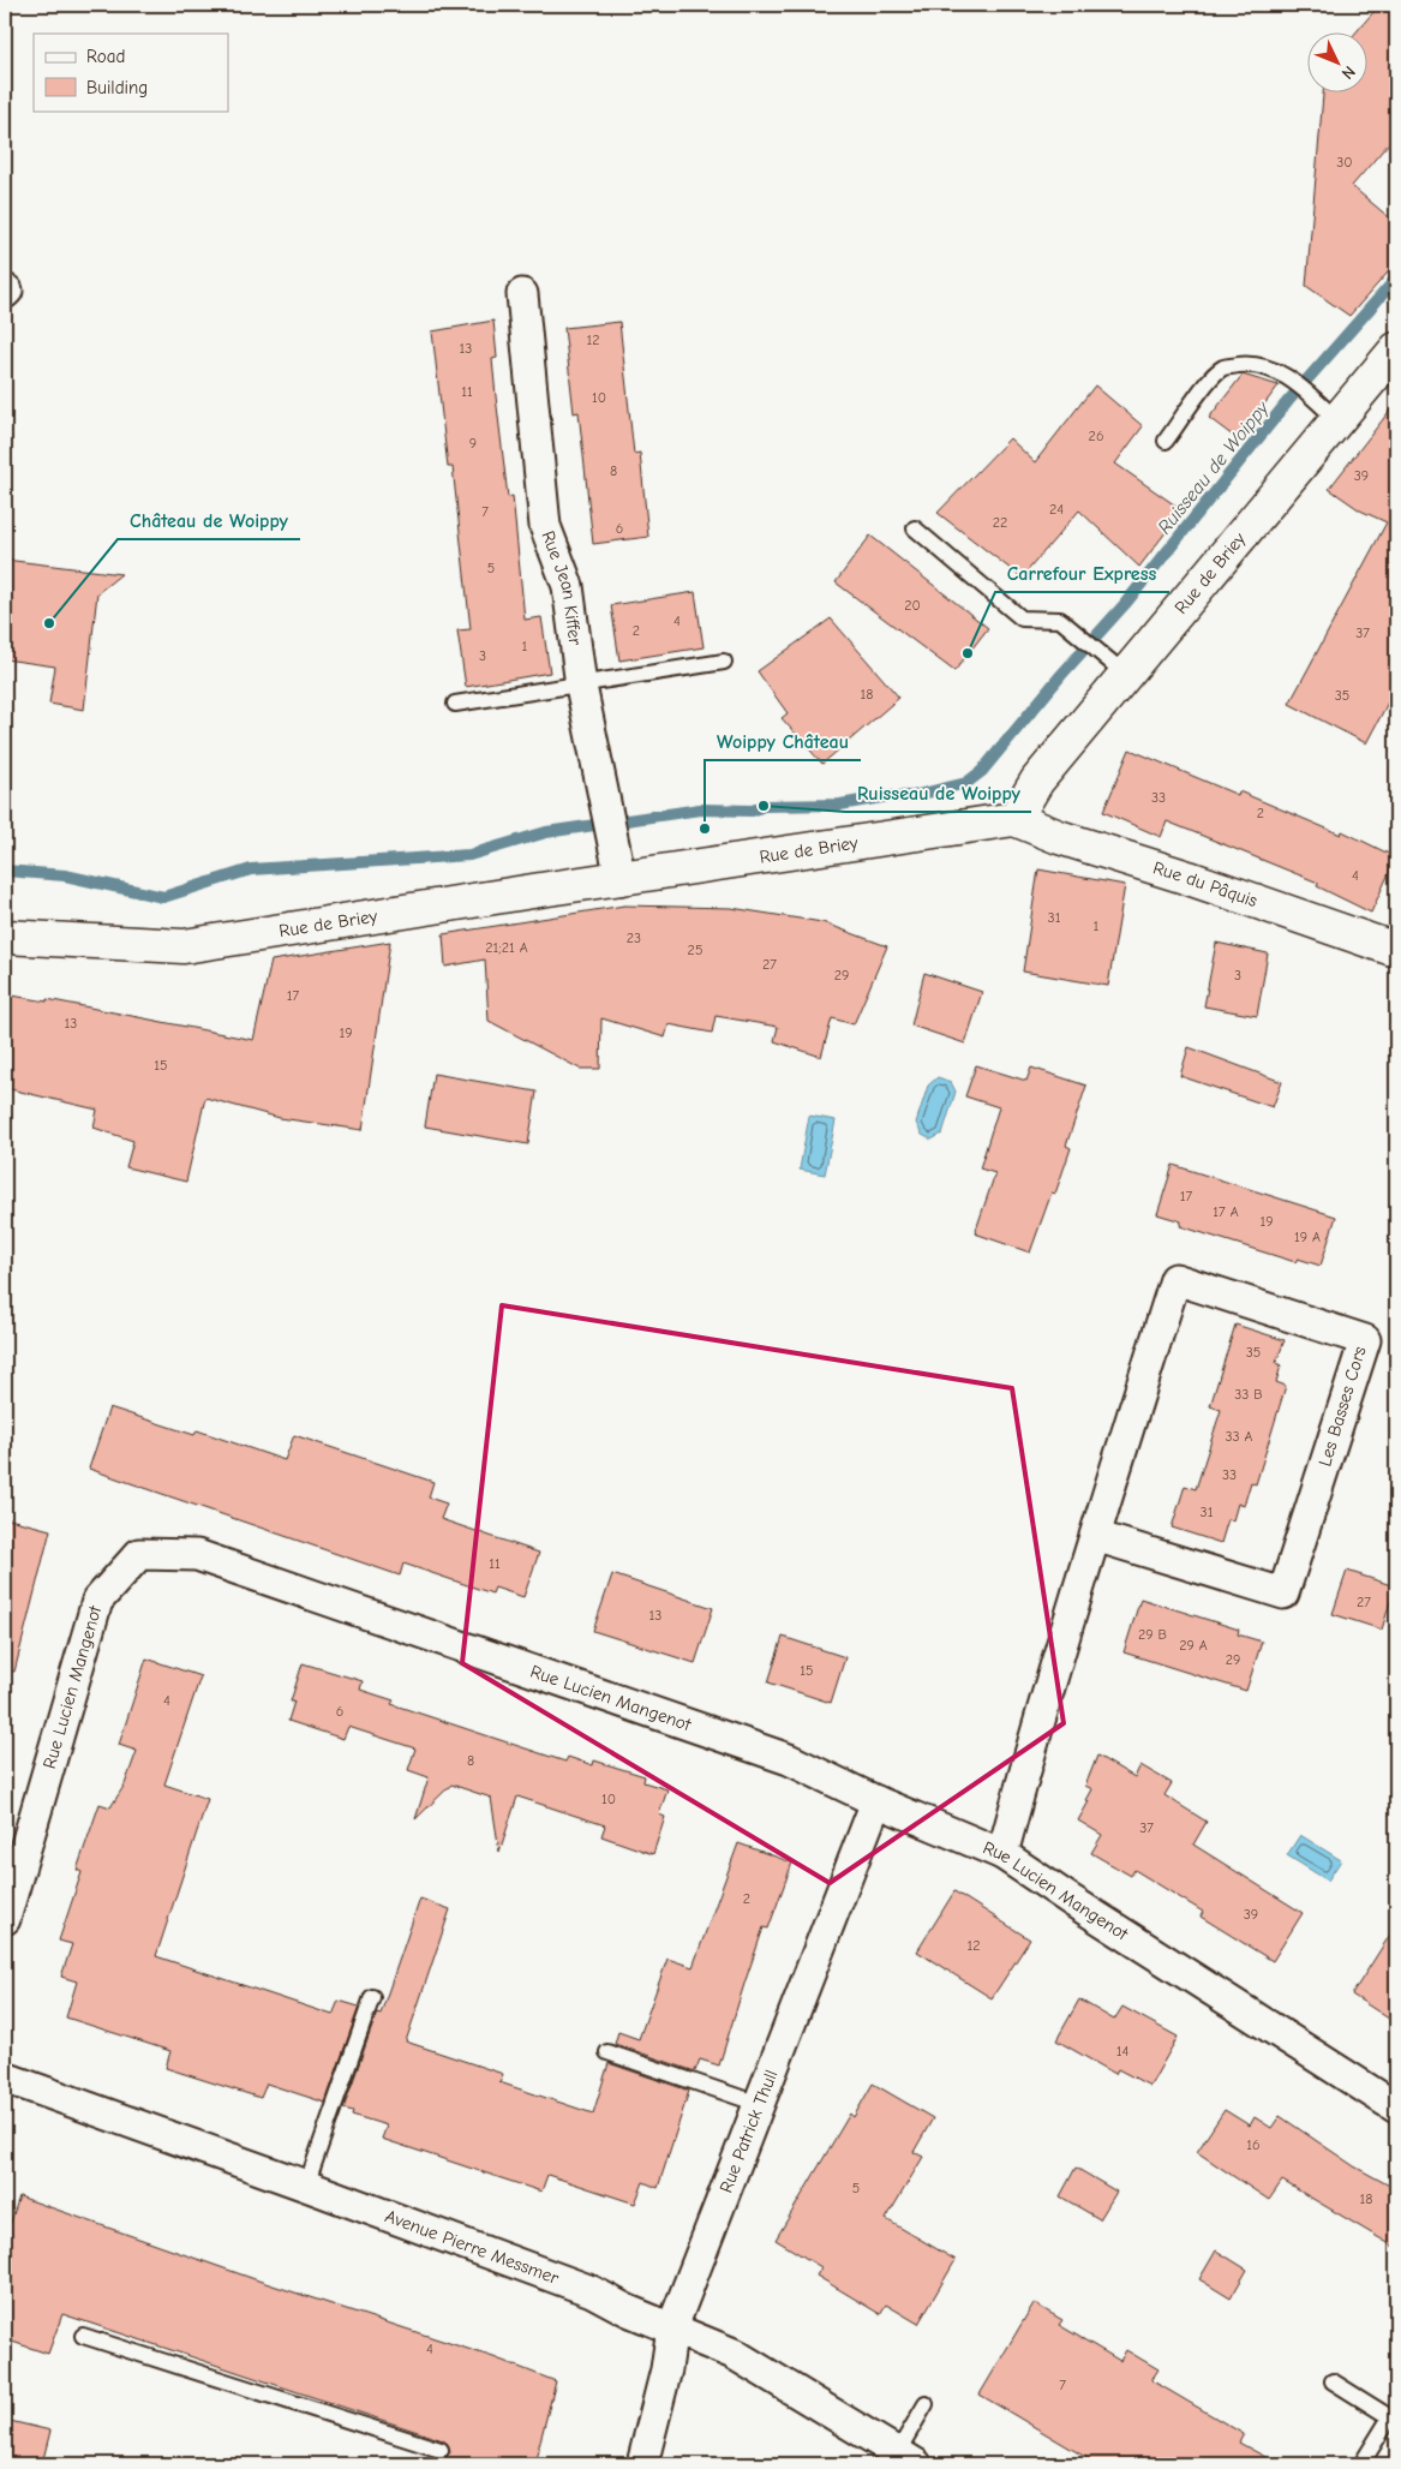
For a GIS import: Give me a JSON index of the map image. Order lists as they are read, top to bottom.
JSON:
{
  "streets": {
    "street": [
      "Rue de Briey",
      "Rue Jean Kiffer",
      "Rue du Pâquis",
      "Les Basses Cors",
      "Rue Lucien Mangenot",
      "Rue Patrick Thull",
      "Avenue Pierre Messmer"
    ]
  },
  "crossings": [
    ["Rue de Briey", "Rue Jean Kiffer"],
    ["Rue de Briey", "Rue du Pâquis"],
    ["Les Basses Cors", "Rue Lucien Mangenot"],
    ["Rue Lucien Mangenot", "Rue Patrick Thull"],
    ["Rue Patrick Thull", "Avenue Pierre Messmer"]
  ],
  "water": ["Ruisseau de Woippy"],
  "places": [
    "Château de Woippy",
    "Carrefour Express",
    "Ruisseau de Woippy",
    "Woippy Château"
  ],
  "house_numbers": [
    "30",
    "12",
    "13",
    "11",
    "10",
    "26",
    "9",
    "8",
    "39",
    "24",
    "7",
    "22",
    "6",
    "5",
    "20",
    "4",
    "2",
    "37",
    "1",
    "3",
    "18",
    "35",
    "33",
    "2",
    "4",
    "31",
    "1",
    "23",
    "21;21 A",
    "25",
    "27",
    "29",
    "3",
    "17",
    "13",
    "19",
    "15",
    "17",
    "17 A",
    "19",
    "19 A",
    "35",
    "33 B",
    "33 A",
    "33",
    "31",
    "11",
    "27",
    "13",
    "29 B",
    "29 A",
    "29",
    "15",
    "4",
    "6",
    "8",
    "10",
    "37",
    "2",
    "39",
    "12",
    "14",
    "16",
    "5",
    "18",
    "4",
    "7"
  ],
  "legend": ["Road", "Building"],
  "north": "bottom right"
}
